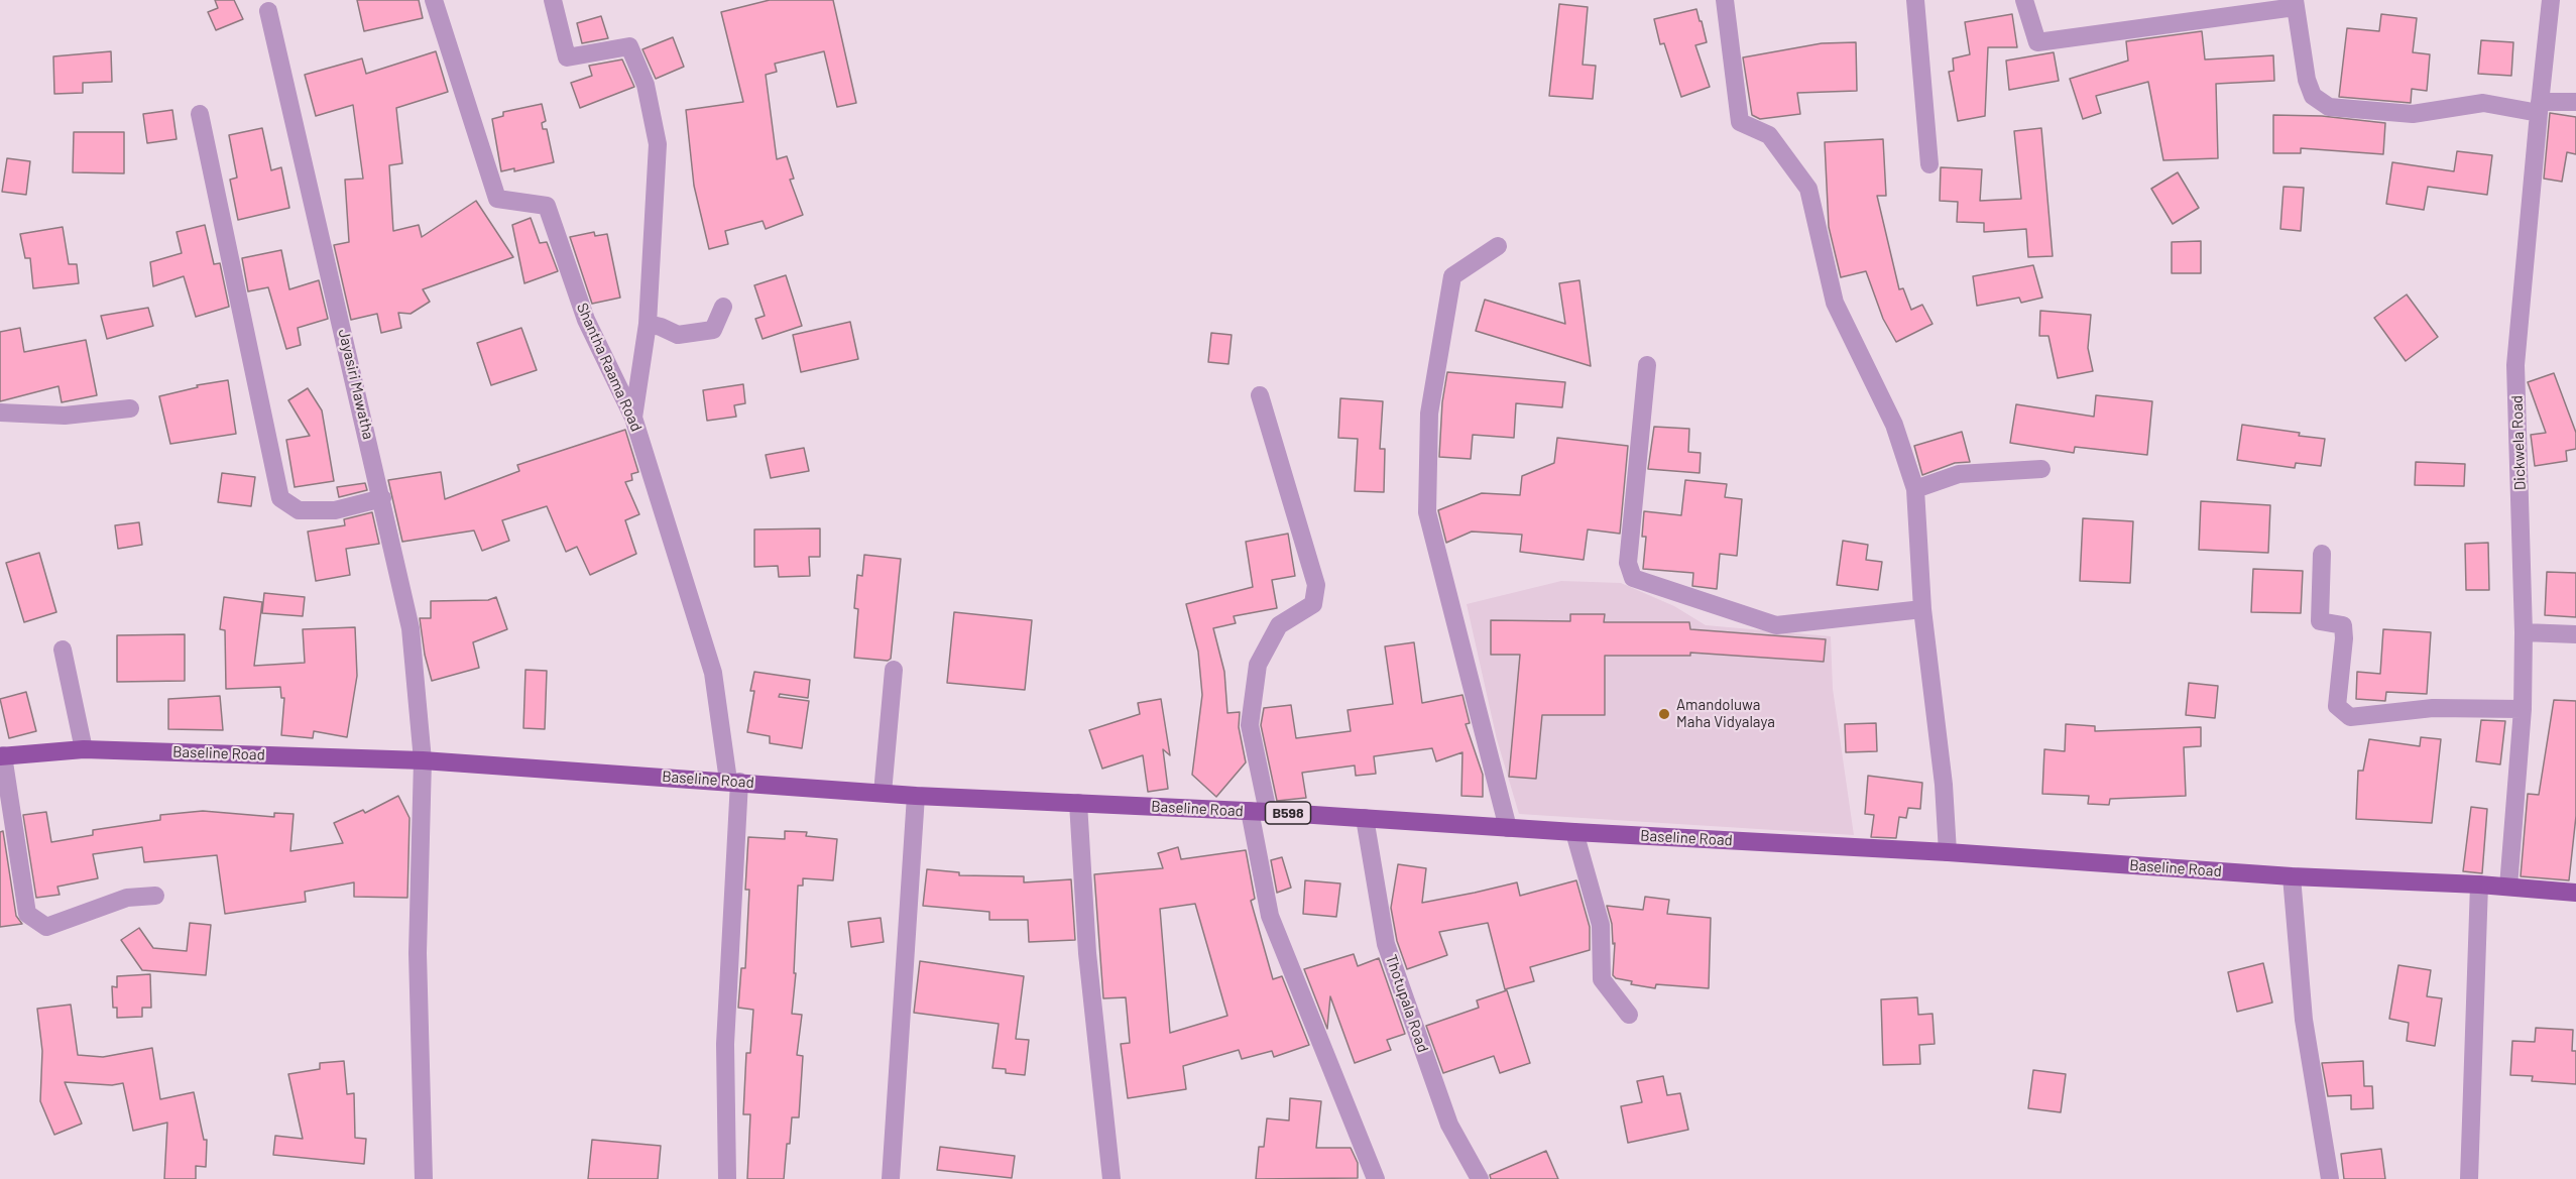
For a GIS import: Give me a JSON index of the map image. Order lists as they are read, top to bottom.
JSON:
{
  "streets": {
    "main road": ["Baseline Road", "B598"],
    "street": [
      "Shantha Raama Road",
      "Jayasiri Mawatha",
      "Dickwela Road",
      "Thotupala Road"
    ]
  },
  "crossings": [
    ["Shantha Raama Road", "Baseline Road"],
    ["Jayasiri Mawatha", "Baseline Road"],
    ["Dickwela Road", "Baseline Road"],
    ["Baseline Road", "Thotupala Road"]
  ],
  "places": ["Amandoluwa Maha Vidyalaya"]
}
